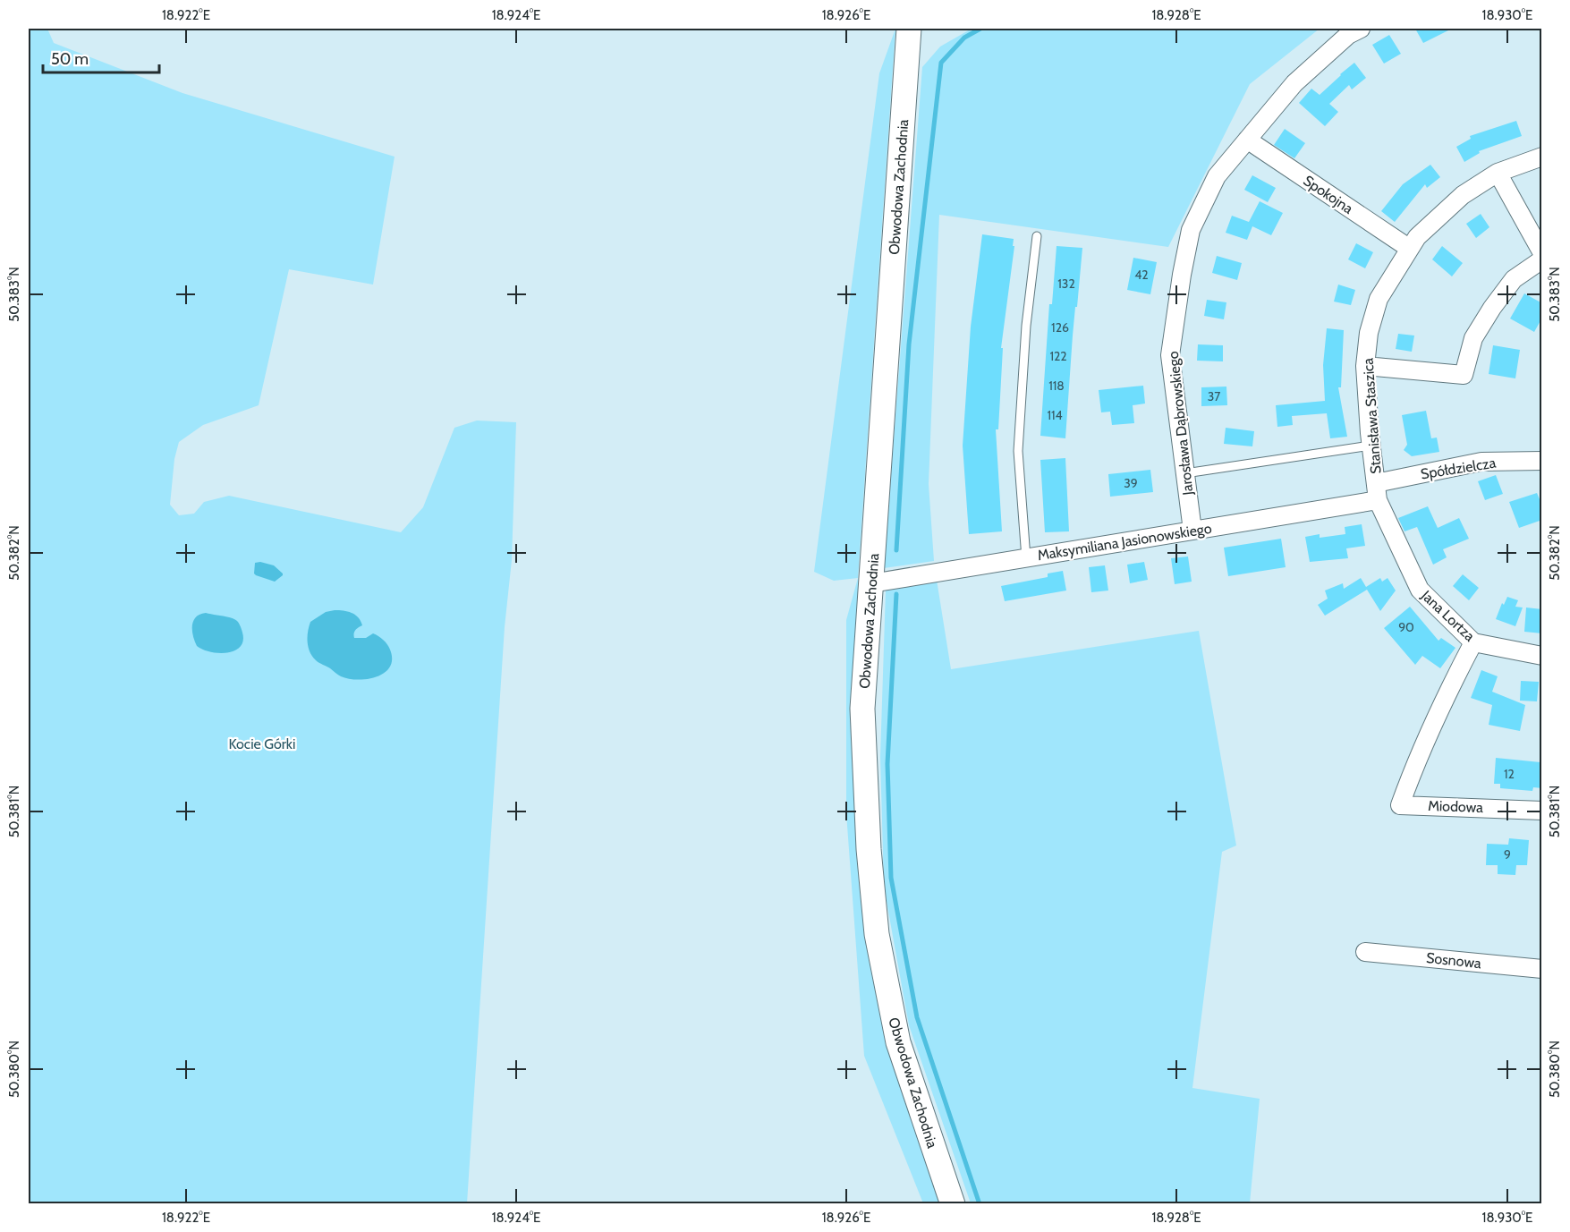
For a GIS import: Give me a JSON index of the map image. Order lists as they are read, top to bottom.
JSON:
{
  "streets": {
    "main road": ["Obwodowa Zachodnia"],
    "street": [
      "Spokojna",
      "Stanisława Staszica",
      "Jarosława Dąbrowskiego",
      "Spółdzielcza",
      "Maksymiliana Jasionowskiego",
      "Jana Lortza",
      "Miodowa",
      "Sosnowa"
    ]
  },
  "crossings": [
    ["Obwodowa Zachodnia", "Maksymiliana Jasionowskiego"],
    ["Spokojna", "Stanisława Staszica"],
    ["Spokojna", "Jarosława Dąbrowskiego"],
    ["Stanisława Staszica", "Spółdzielcza"],
    ["Stanisława Staszica", "Maksymiliana Jasionowskiego"],
    ["Stanisława Staszica", "Jana Lortza"],
    ["Jarosława Dąbrowskiego", "Maksymiliana Jasionowskiego"],
    ["Spółdzielcza", "Maksymiliana Jasionowskiego"],
    ["Spółdzielcza", "Jana Lortza"],
    ["Maksymiliana Jasionowskiego", "Jana Lortza"],
    ["Jana Lortza", "Miodowa"]
  ],
  "parks": ["Kocie Górki"],
  "house_numbers": [
    "42",
    "132",
    "126",
    "122",
    "118",
    "37",
    "114",
    "39",
    "90",
    "12",
    "9"
  ],
  "scale_bar": "50 m",
  "coordinates": [
    "18.922°E",
    "18.924°E",
    "18.926°E",
    "18.928°E",
    "18.930°E",
    "50.383°N",
    "50.382°N",
    "50.381°N",
    "50.380°N"
  ]
}
